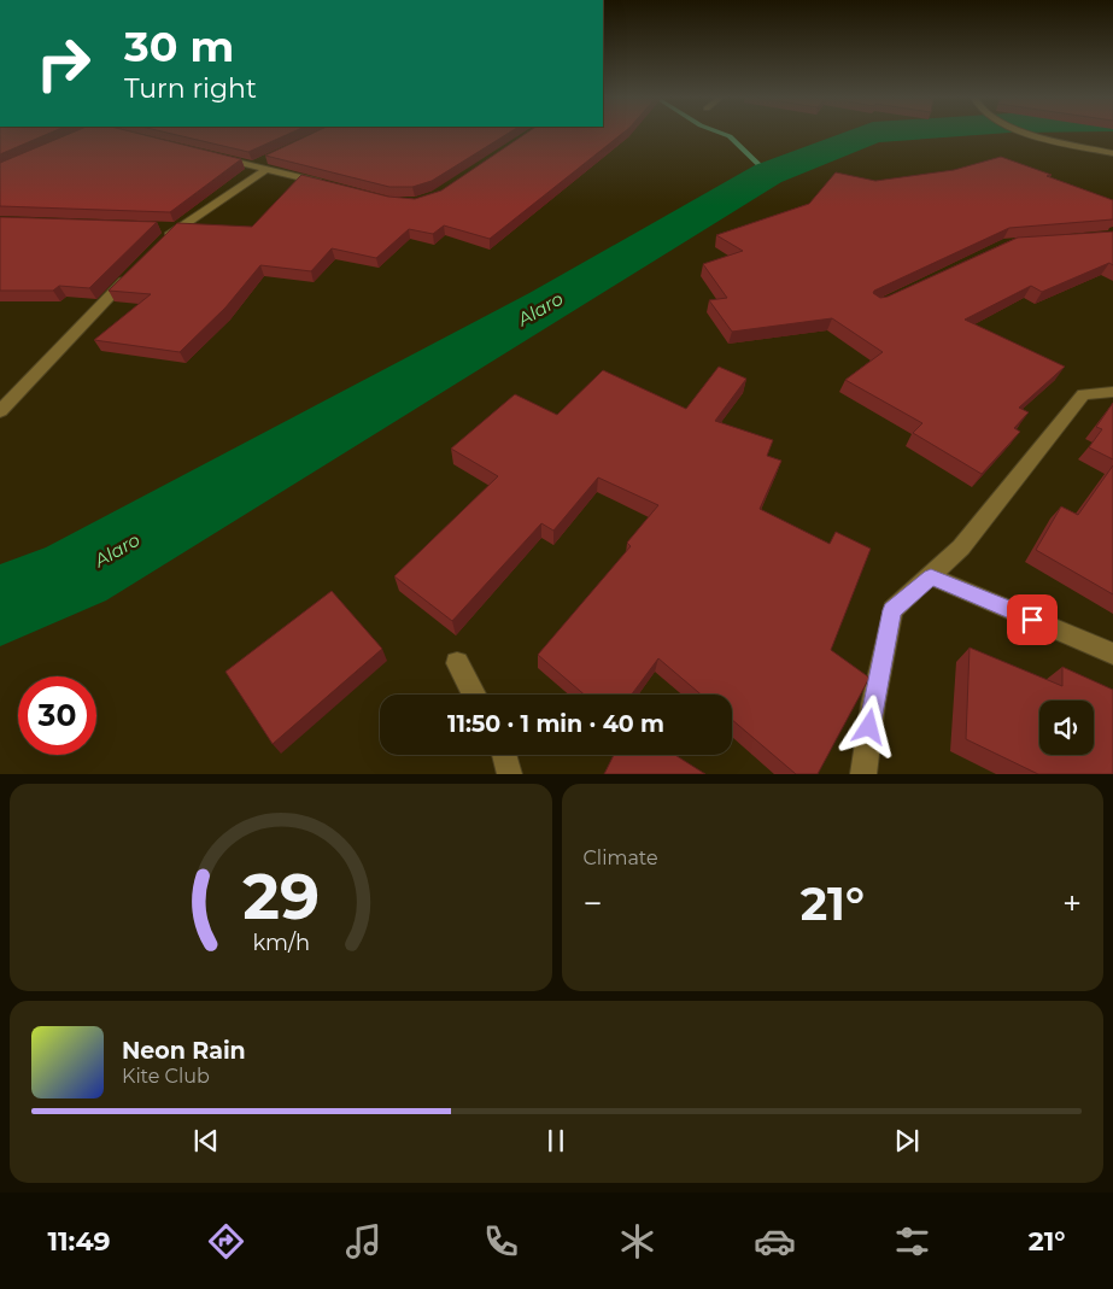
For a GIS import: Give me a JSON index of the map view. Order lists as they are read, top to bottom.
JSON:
{
  "water": ["Alaro"],
  "page": {
    "turn": ["30 m", "Turn right"],
    "limit": "30",
    "trip": "11:50 · 1 min · 40 m",
    "tile": "Climate",
    "heat": ["−", "21°", "+"],
    "song": ["Neon Rain", "Kite Club"],
    "tabs": ["11:49", "21°"],
    "gauge": ["29", "km/h"]
  }
}
